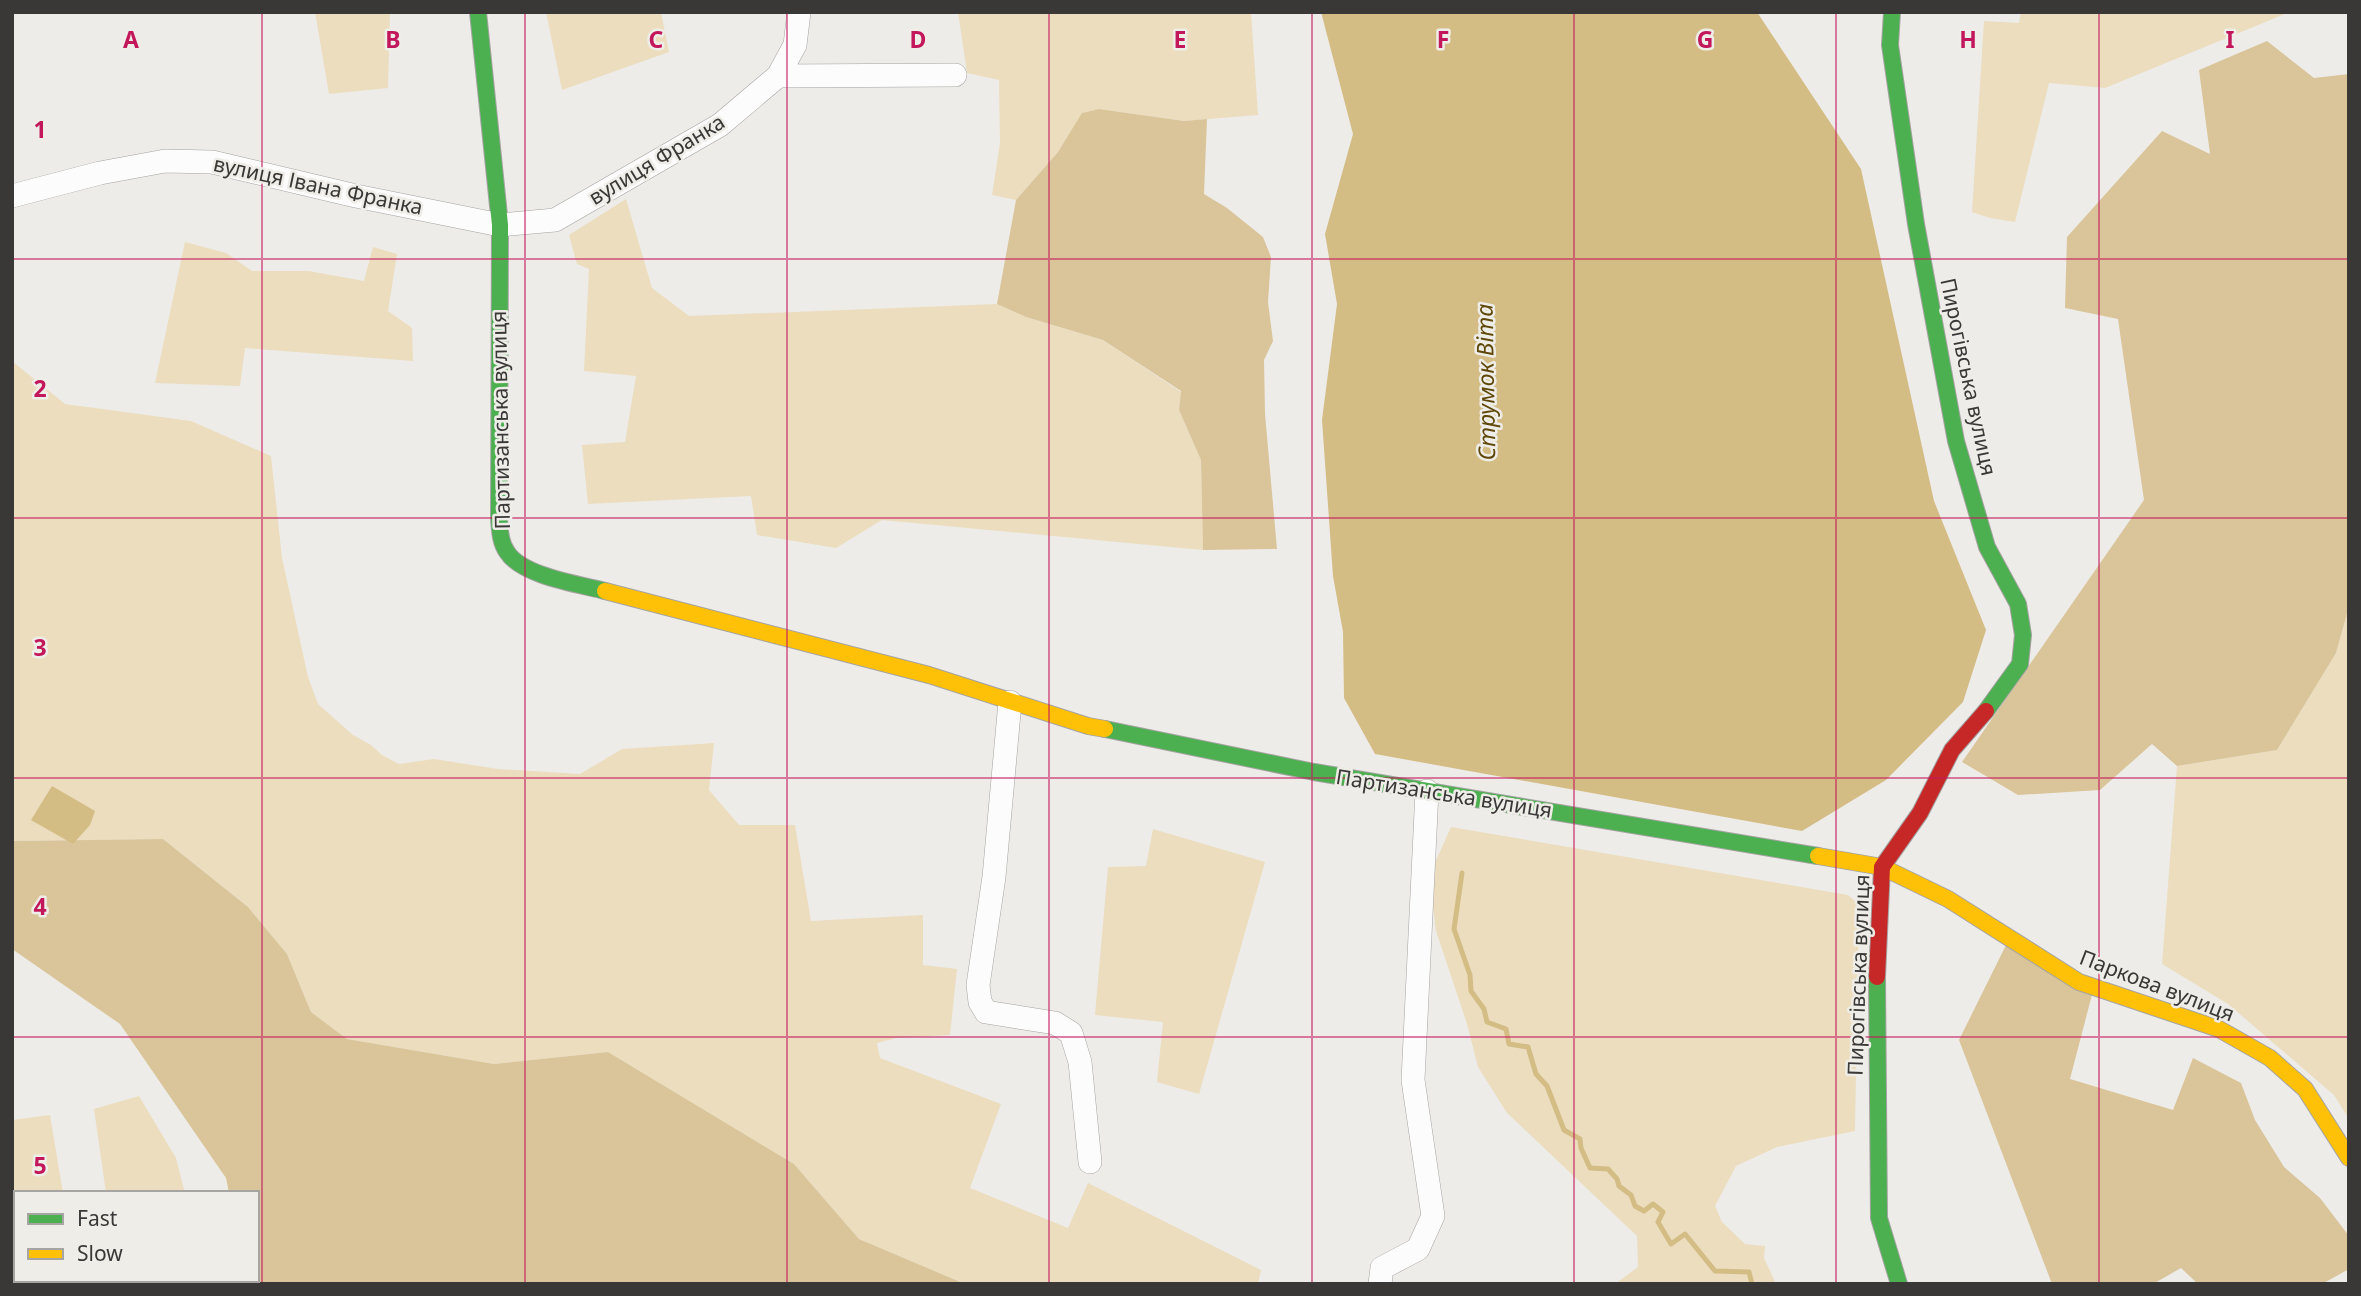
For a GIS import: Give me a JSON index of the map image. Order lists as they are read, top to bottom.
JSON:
{
  "streets": {
    "street": [
      "вулиця Франка",
      "вулиця Івана Франка",
      "Пирогівська вулиця",
      "Партизанська вулиця",
      "Паркова вулиця"
    ]
  },
  "crossings": [
    ["вулиця Франка", "вулиця Івана Франка"],
    ["вулиця Франка", "Партизанська вулиця"],
    ["вулиця Івана Франка", "Партизанська вулиця"],
    ["Пирогівська вулиця", "Партизанська вулиця"],
    ["Пирогівська вулиця", "Паркова вулиця"],
    ["Партизанська вулиця", "Паркова вулиця"]
  ],
  "water": ["Струмок Віта"],
  "legend": ["Fast", "Slow"],
  "grid": {
    "columns": [
      "A",
      "B",
      "C",
      "D",
      "E",
      "F",
      "G",
      "H",
      "I"
    ],
    "rows": [
      "1",
      "2",
      "3",
      "4",
      "5"
    ]
  }
}
